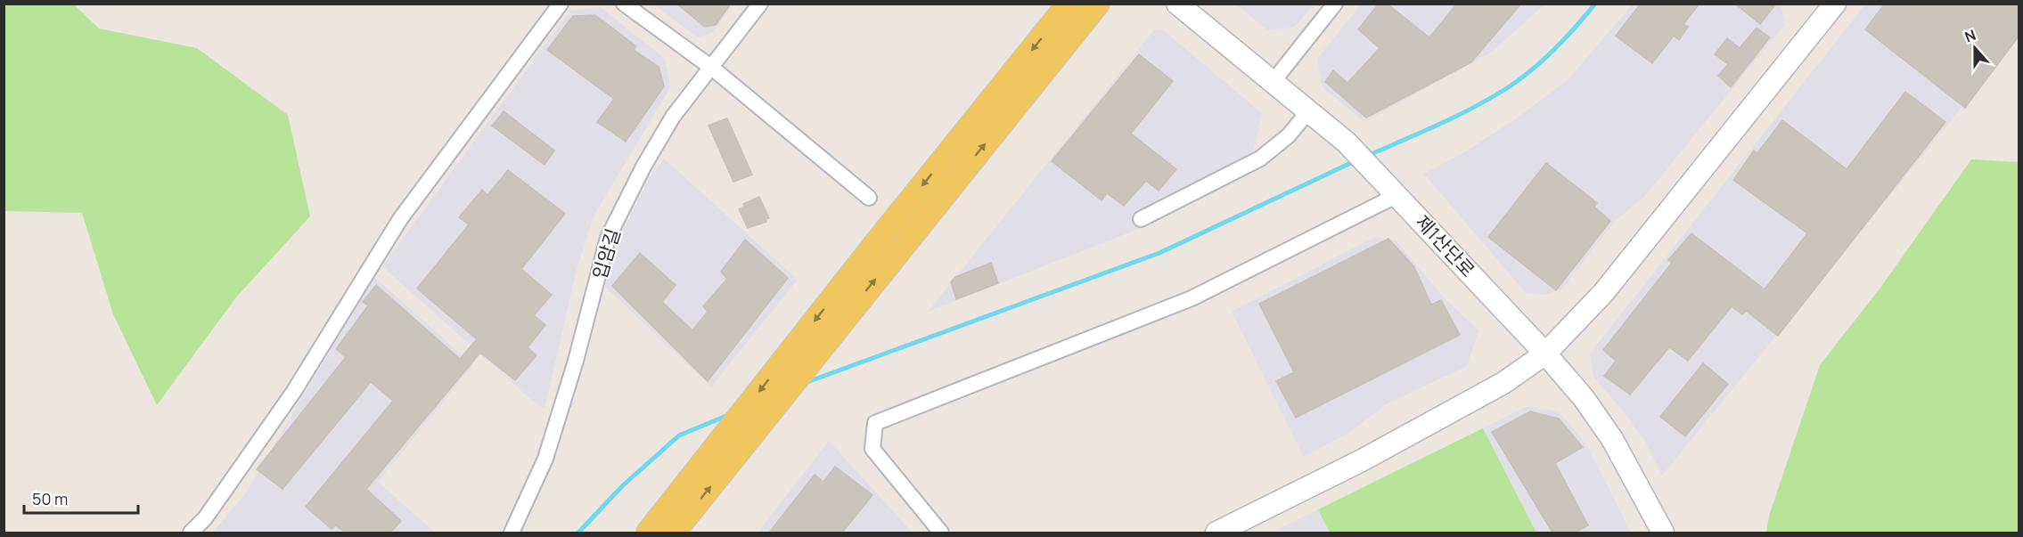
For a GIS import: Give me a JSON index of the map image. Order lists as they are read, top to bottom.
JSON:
{
  "streets": {
    "street": ["제1산단로", "입암길"]
  },
  "scale_bar": "50 m",
  "north": "top"
}
